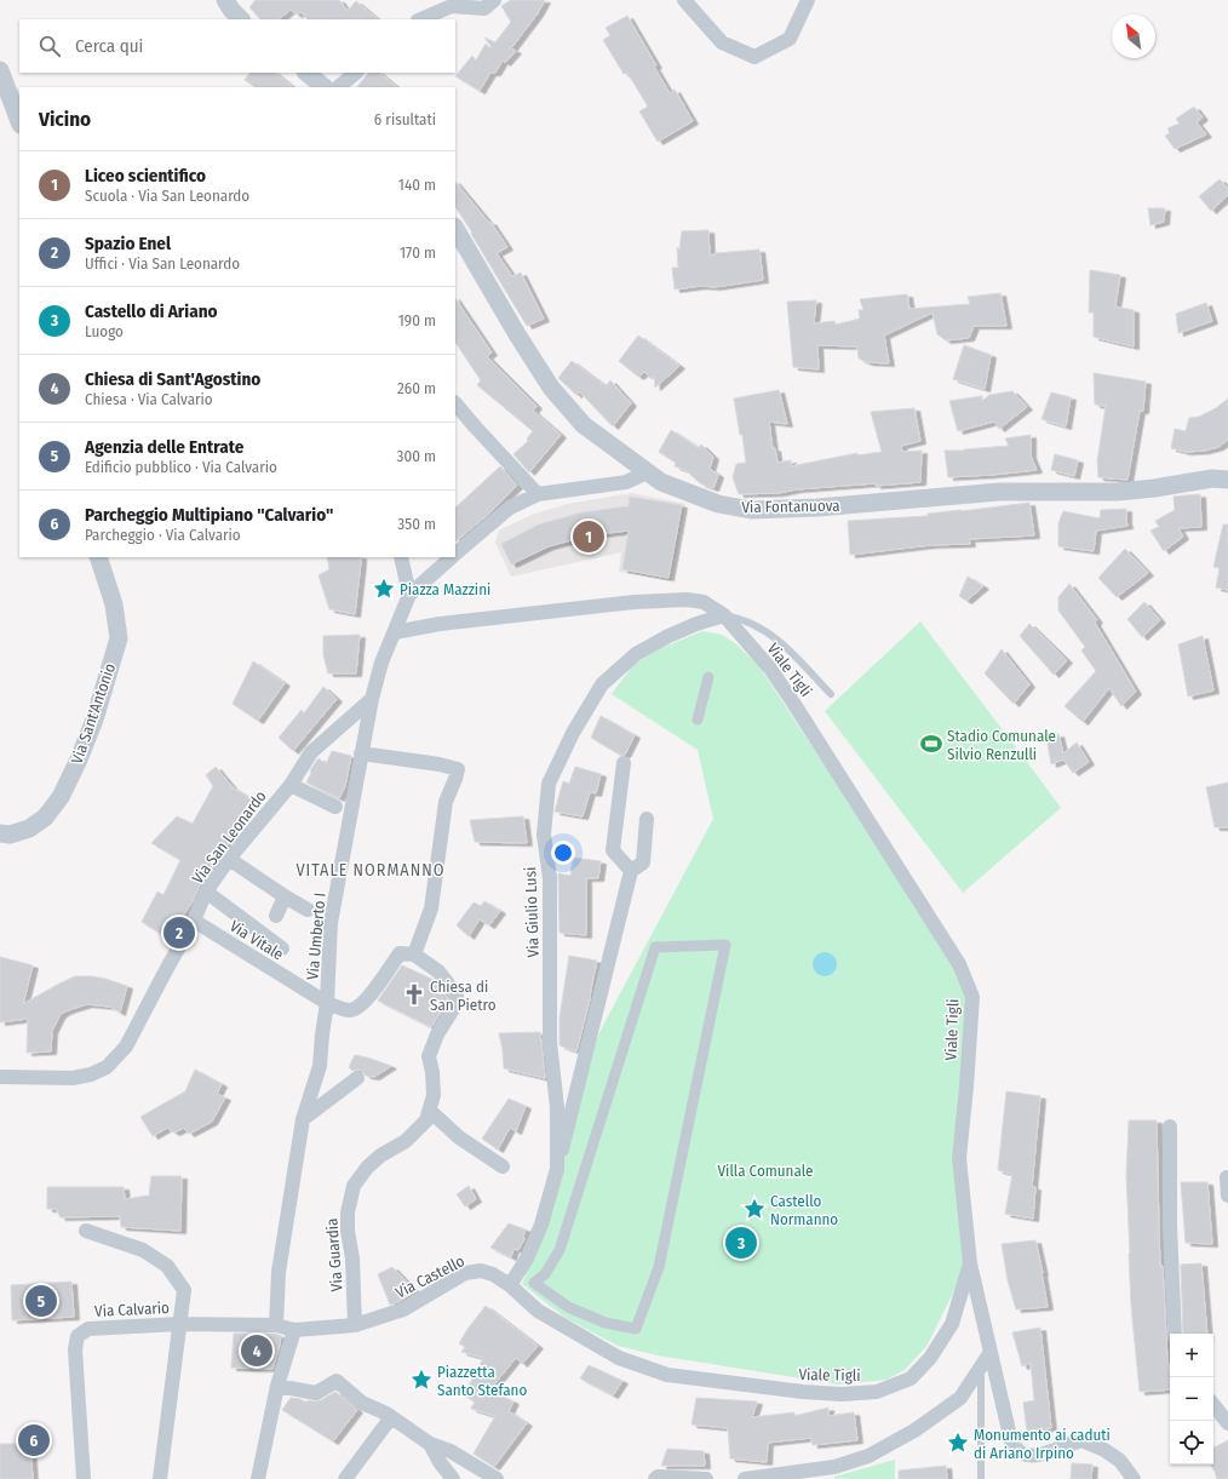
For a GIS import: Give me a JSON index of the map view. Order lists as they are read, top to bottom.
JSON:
{
  "streets": {
    "street": [
      "Via Fontanuova",
      "Viale Tigli",
      "Via Sant'Antonio",
      "Via San Leonardo",
      "Via Giulio Lusi",
      "Via Umberto I",
      "Via Vitale",
      "Via Guardia",
      "Via Castello",
      "Via Calvario"
    ]
  },
  "crossings": [
    ["Viale Tigli", "Via Giulio Lusi"],
    ["Viale Tigli", "Via Castello"],
    ["Via San Leonardo", "Via Umberto I"],
    ["Via San Leonardo", "Via Vitale"],
    ["Via Giulio Lusi", "Via Castello"],
    ["Via Umberto I", "Via Vitale"],
    ["Via Umberto I", "Via Castello"],
    ["Via Umberto I", "Via Calvario"],
    ["Via Vitale", "Via Guardia"],
    ["Via Guardia", "Via Castello"],
    ["Via Castello", "Via Calvario"]
  ],
  "districts": ["VITALE NORMANNO"],
  "parks": ["Villa Comunale"],
  "places": {
    "place": [
      "Piazza Mazzini",
      "Castello Normanno",
      "Piazzetta Santo Stefano",
      "Monumento ai caduti di Ariano Irpino"
    ],
    "sports": ["Stadio Comunale Silvio Renzulli"],
    "church": ["Chiesa di San Pietro"]
  },
  "north": "top left",
  "page": {
    "search": "Cerca qui",
    "heading": ["Vicino", "6 risultati"],
    "list": [
      {
        "mark": "1",
        "name": "Liceo scientifico",
        "note": "Scuola · Via San Leonardo",
        "value": "140 m"
      },
      {
        "mark": "2",
        "name": "Spazio Enel",
        "note": "Uffici · Via San Leonardo",
        "value": "170 m"
      },
      {
        "mark": "3",
        "name": "Castello di Ariano",
        "note": "Luogo",
        "value": "190 m"
      },
      {
        "mark": "4",
        "name": "Chiesa di Sant'Agostino",
        "note": "Chiesa · Via Calvario",
        "value": "260 m"
      },
      {
        "mark": "5",
        "name": "Agenzia delle Entrate",
        "note": "Edificio pubblico · Via Calvario",
        "value": "300 m"
      },
      {
        "mark": "6",
        "name": "Parcheggio Multipiano \"Calvario\"",
        "note": "Parcheggio · Via Calvario",
        "value": "350 m"
      }
    ],
    "pins": [
      "1",
      "2",
      "3",
      "5",
      "4",
      "6"
    ],
    "map_buttons": ["+", "−"]
  }
}
